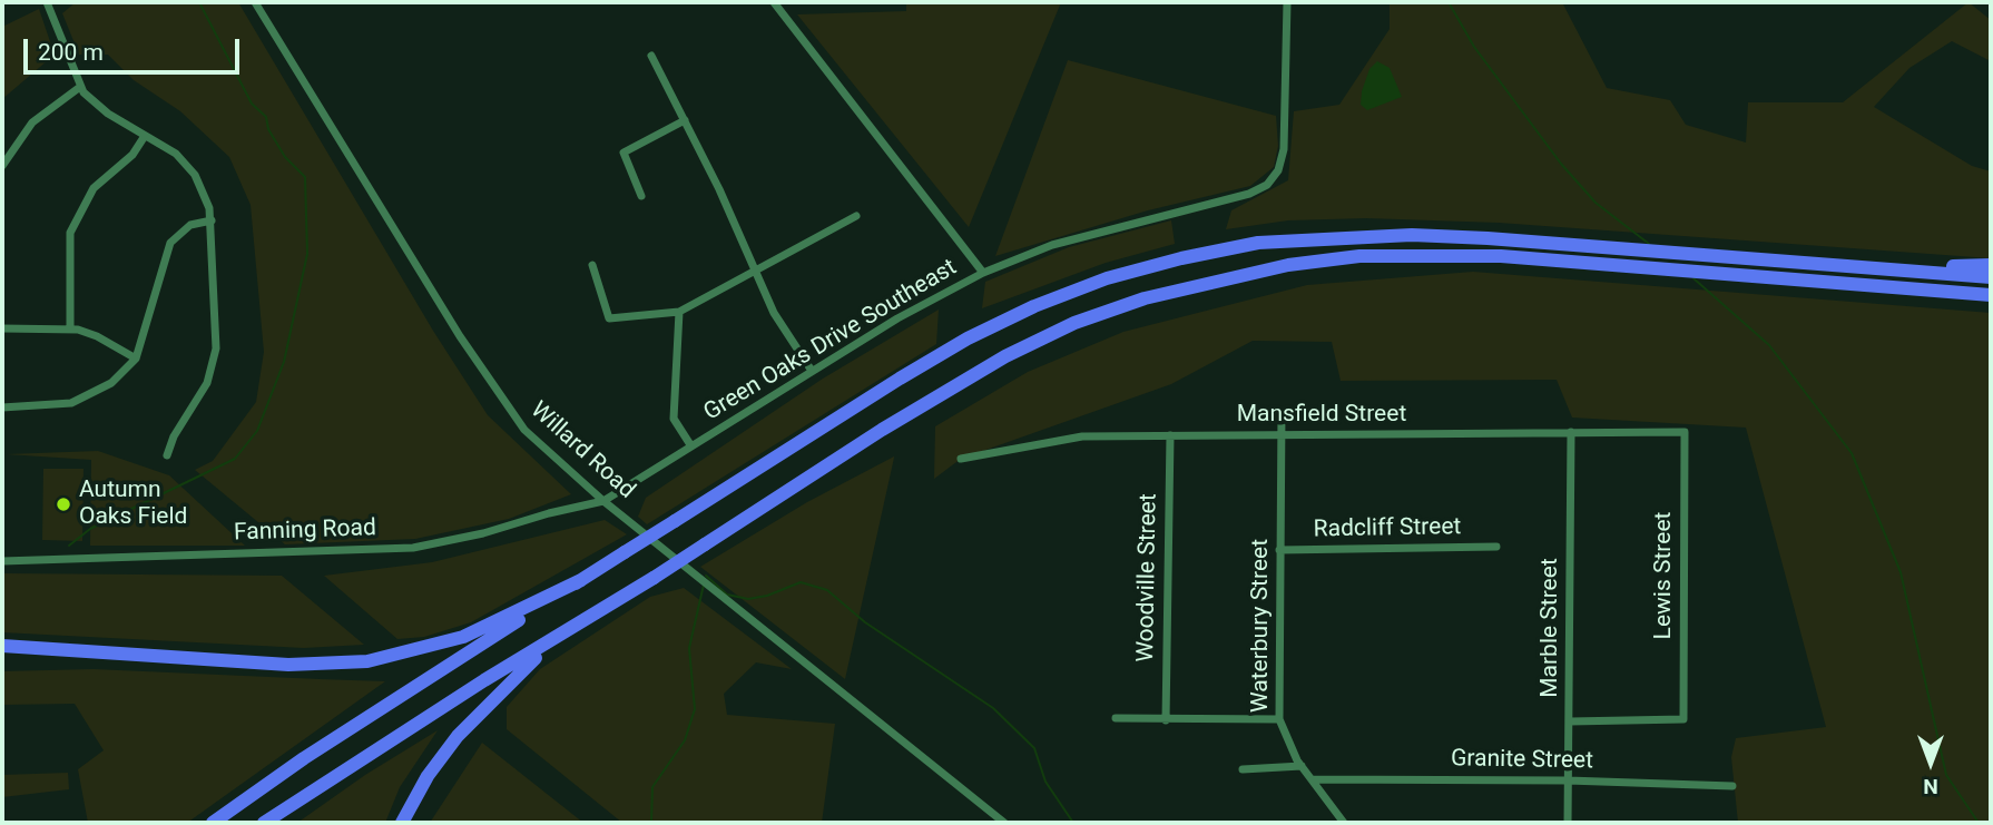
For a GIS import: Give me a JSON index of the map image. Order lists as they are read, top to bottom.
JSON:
{
  "streets": {
    "street": [
      "Green Oaks Drive Southeast",
      "Mansfield Street",
      "Willard Road",
      "Radcliff Street",
      "Fanning Road",
      "Lewis Street",
      "Woodville Street",
      "Waterbury Street",
      "Marble Street",
      "Granite Street"
    ]
  },
  "crossings": [
    ["Green Oaks Drive Southeast", "Willard Road"],
    ["Green Oaks Drive Southeast", "Fanning Road"],
    ["Mansfield Street", "Lewis Street"],
    ["Mansfield Street", "Woodville Street"],
    ["Mansfield Street", "Waterbury Street"],
    ["Mansfield Street", "Marble Street"],
    ["Willard Road", "Fanning Road"],
    ["Radcliff Street", "Waterbury Street"],
    ["Lewis Street", "Marble Street"],
    ["Waterbury Street", "Granite Street"],
    ["Marble Street", "Granite Street"]
  ],
  "places": ["Autumn Oaks Field"],
  "scale_bar": "200 m",
  "north": "bottom"
}
